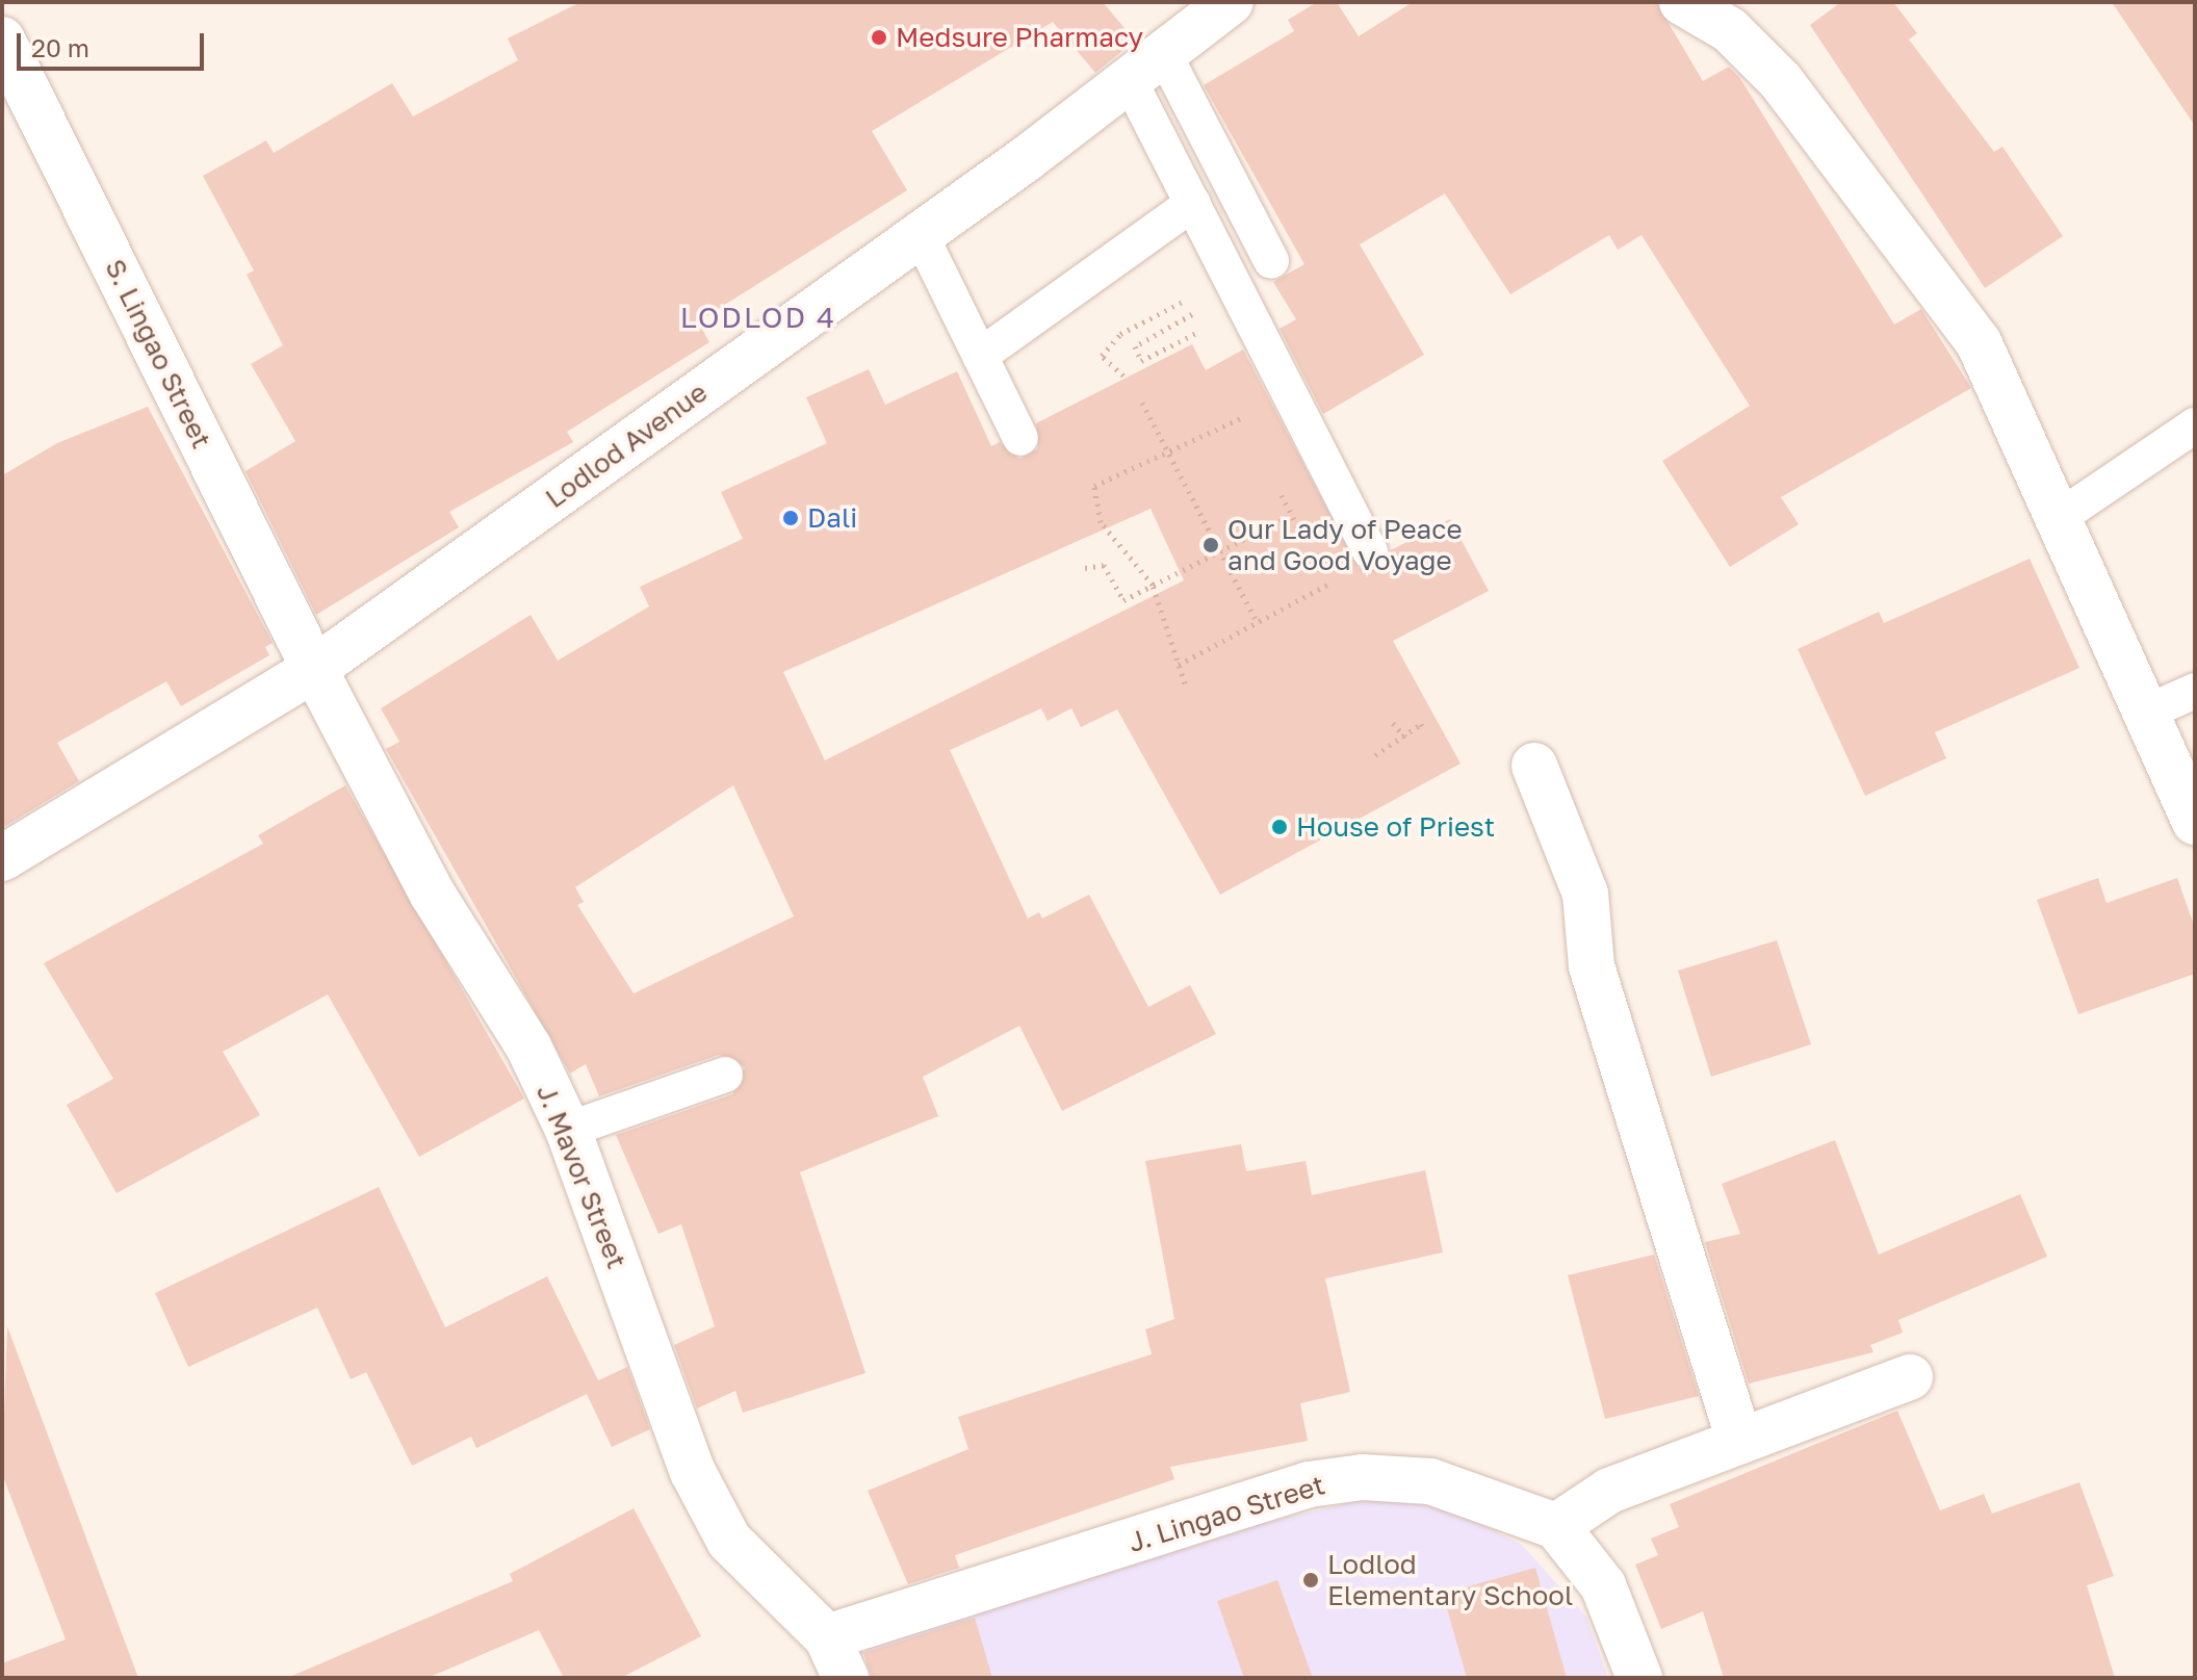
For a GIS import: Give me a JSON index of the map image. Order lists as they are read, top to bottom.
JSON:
{
  "streets": {
    "street": [
      "S. Lingao Street",
      "Lodlod Avenue",
      "J. Mavor Street",
      "J. Lingao Street"
    ]
  },
  "crossings": [
    ["S. Lingao Street", "Lodlod Avenue"],
    ["S. Lingao Street", "J. Mavor Street"],
    ["Lodlod Avenue", "J. Mavor Street"],
    ["J. Mavor Street", "J. Lingao Street"]
  ],
  "districts": ["LODLOD 4"],
  "places": [
    "Medsure Pharmacy",
    "Dali",
    "Our Lady of Peace and Good Voyage",
    "House of Priest",
    "Lodlod Elementary School"
  ],
  "scale_bar": "20 m"
}
